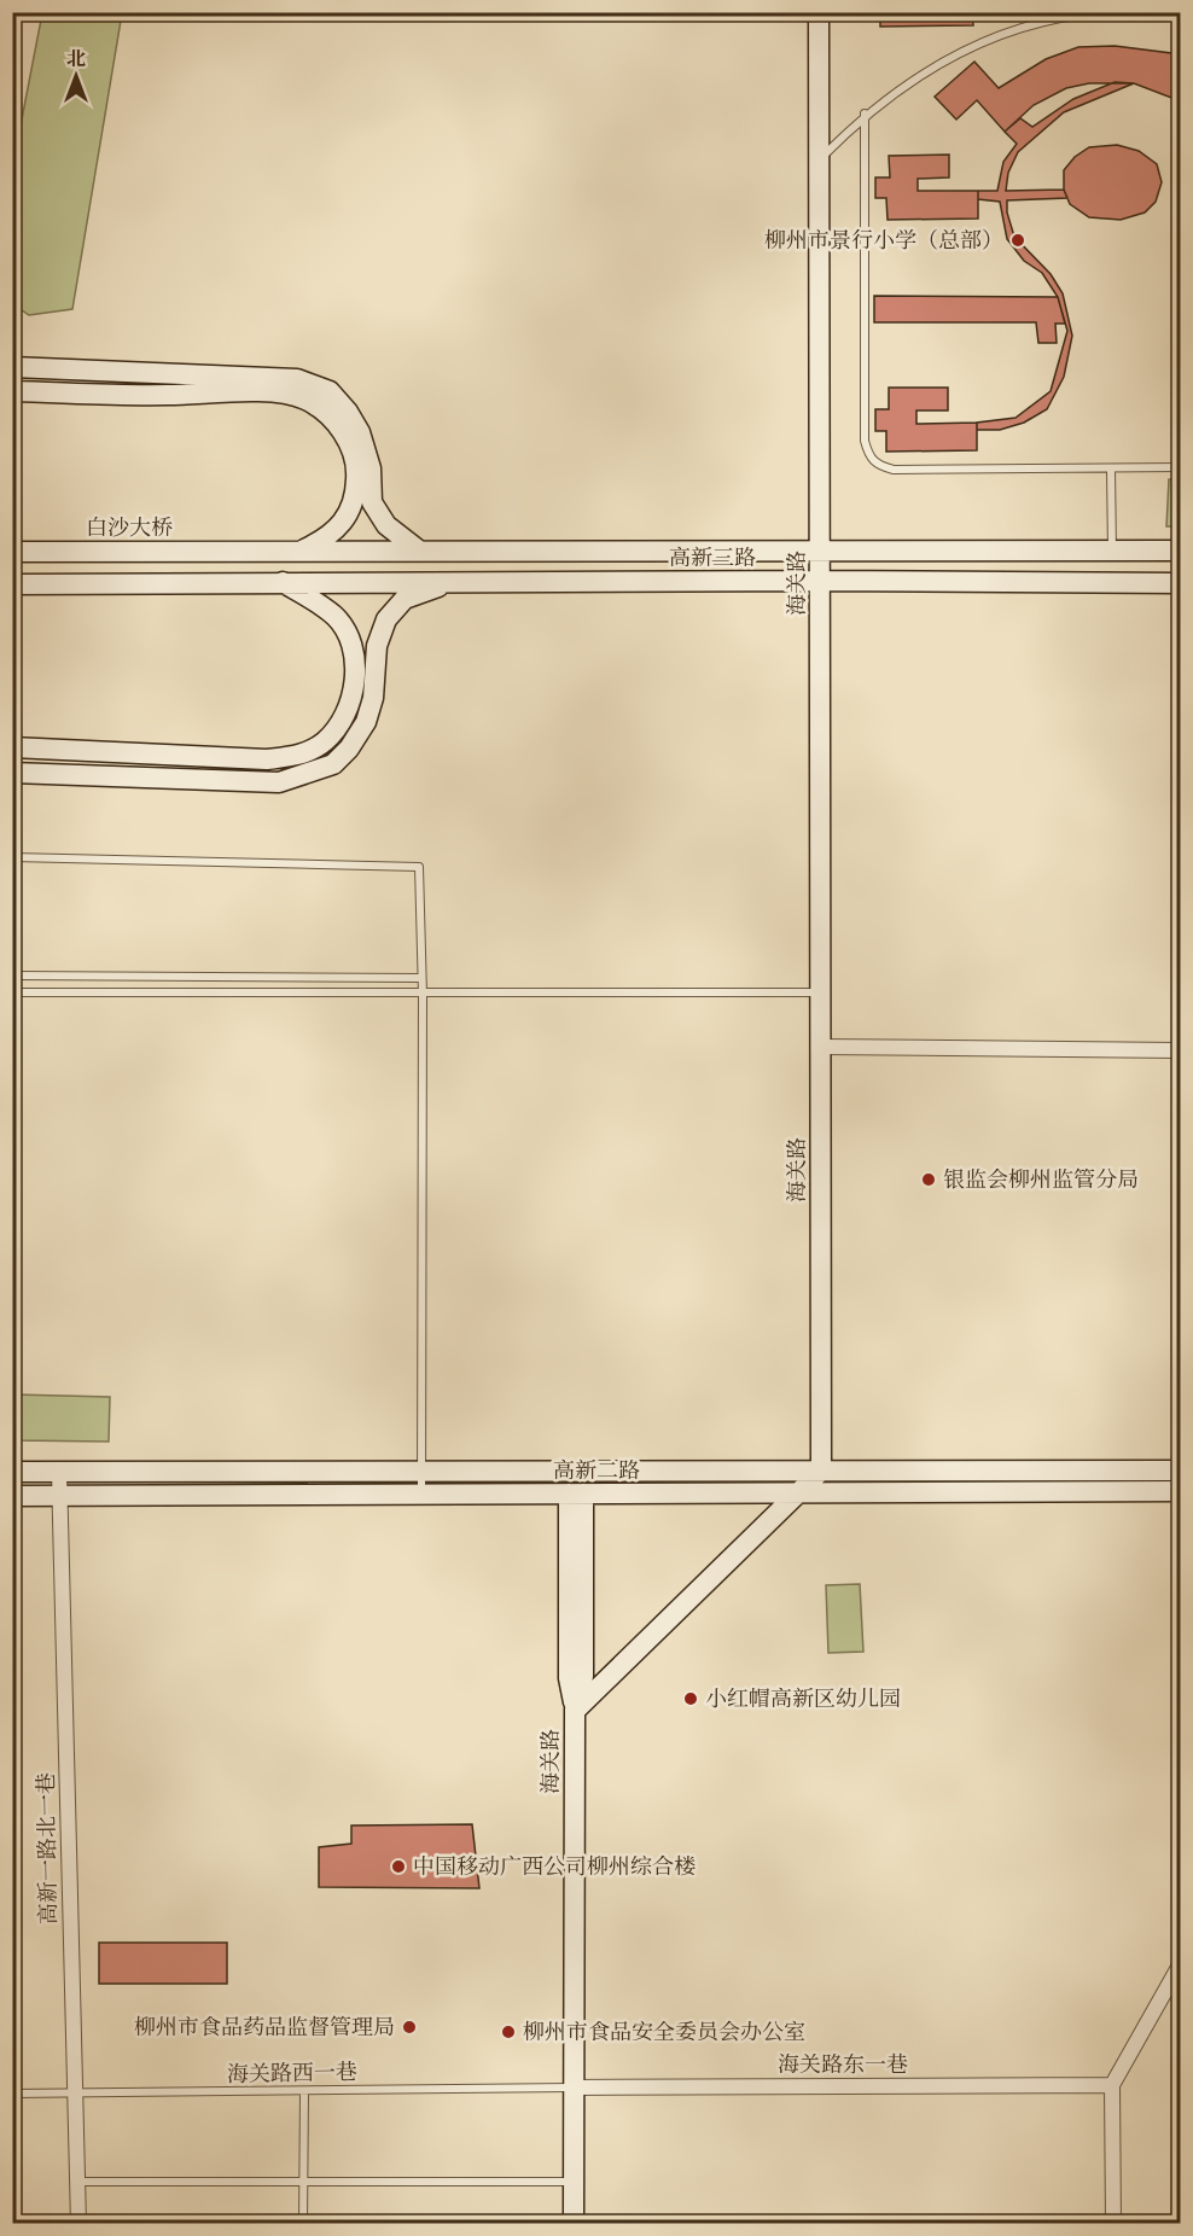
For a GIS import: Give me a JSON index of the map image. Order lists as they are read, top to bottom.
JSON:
{
  "streets": {
    "street": [
      "白沙大桥",
      "高新三路",
      "海关路",
      "高新二路",
      "高新一路北一巷",
      "海关路东一巷"
    ],
    "lane": ["海关路西一巷"]
  },
  "crossings": [
    ["白沙大桥", "高新三路"],
    ["高新三路", "海关路"],
    ["海关路", "高新二路"],
    ["海关路", "海关路东一巷"],
    ["海关路", "海关路西一巷"],
    ["高新二路", "高新一路北一巷"],
    ["高新一路北一巷", "海关路西一巷"],
    ["海关路东一巷", "海关路西一巷"]
  ],
  "places": [
    "柳州市景行小学（总部）",
    "银监会柳州监管分局",
    "小红帽高新区幼儿园",
    "中国移动广西公司柳州综合楼",
    "柳州市食品药品监督管理局",
    "柳州市食品安全委员会办公室"
  ],
  "north": "top"
}
